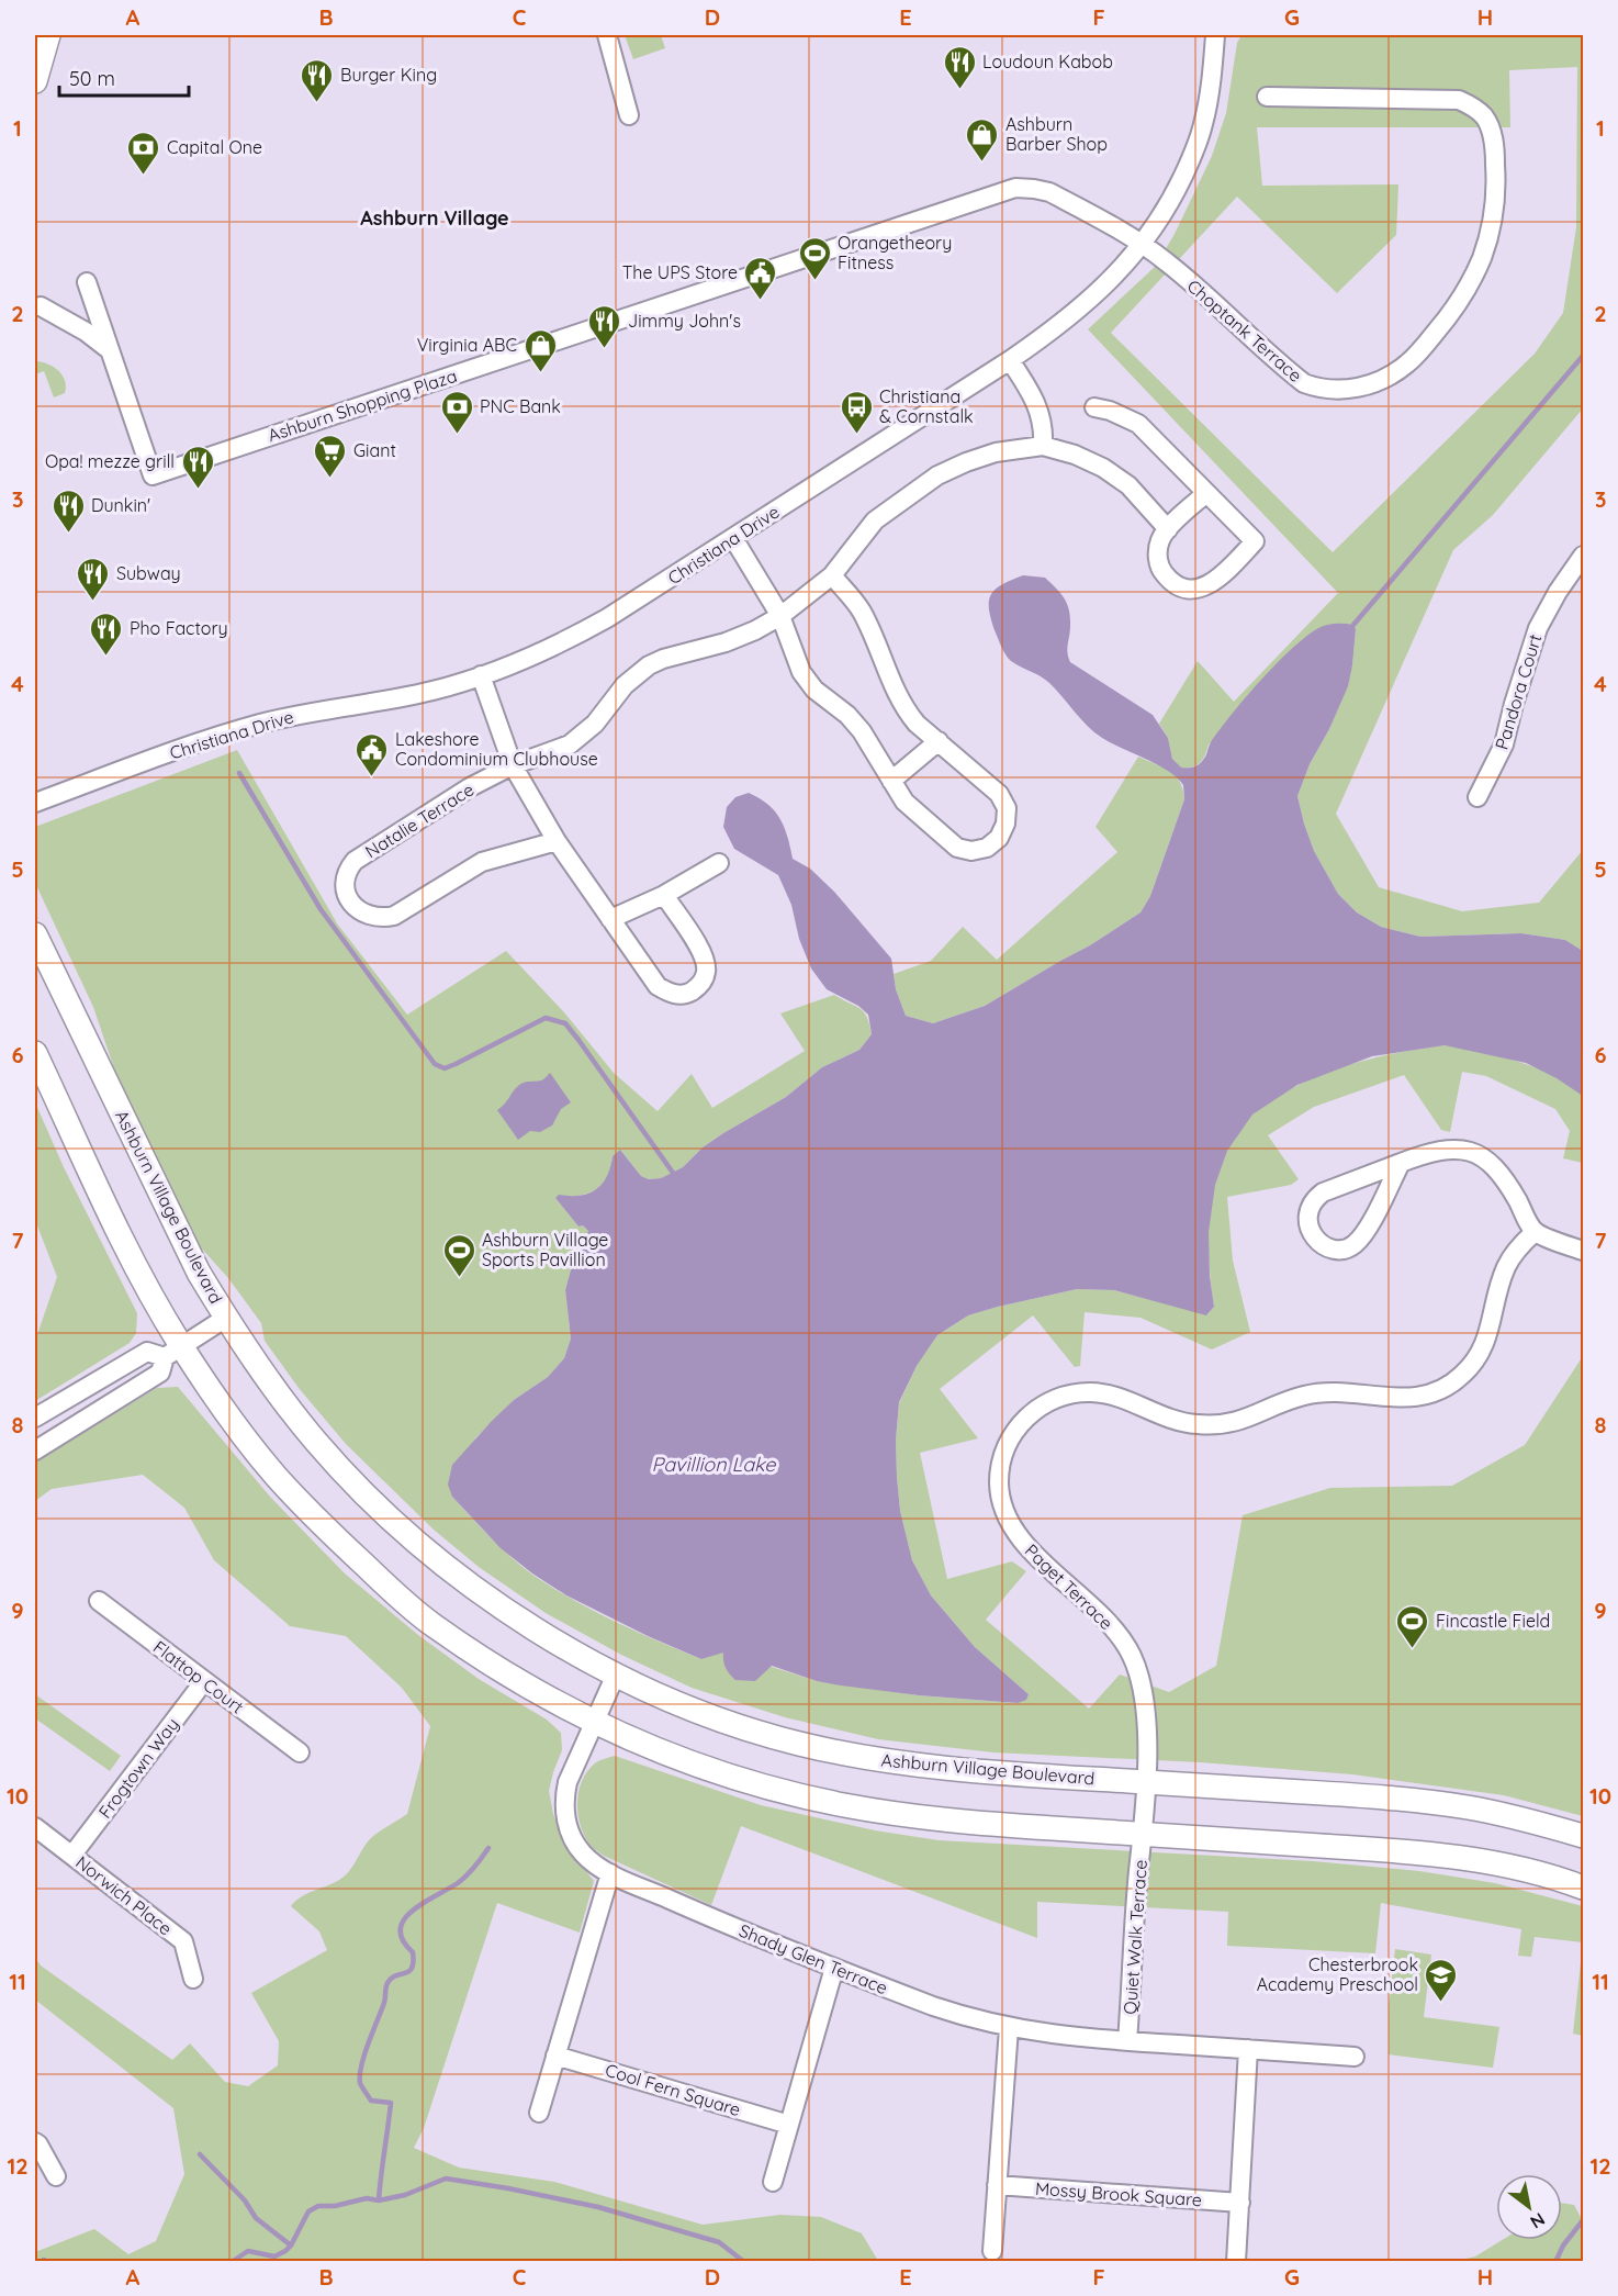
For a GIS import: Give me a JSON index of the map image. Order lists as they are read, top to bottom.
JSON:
{
  "streets": {
    "main road": ["Ashburn Village Boulevard"],
    "street": [
      "Choptank Terrace",
      "Ashburn Shopping Plaza",
      "Christiana Drive",
      "Pandora Court",
      "Natalie Terrace",
      "Paget Terrace",
      "Flattop Court",
      "Frogtown Way",
      "Norwich Place",
      "Quiet Walk Terrace",
      "Shady Glen Terrace",
      "Cool Fern Square",
      "Mossy Brook Square"
    ]
  },
  "crossings": [
    ["Choptank Terrace", "Ashburn Shopping Plaza"],
    ["Choptank Terrace", "Christiana Drive"],
    ["Ashburn Shopping Plaza", "Christiana Drive"],
    ["Ashburn Village Boulevard", "Paget Terrace"],
    ["Ashburn Village Boulevard", "Shady Glen Terrace"],
    ["Paget Terrace", "Quiet Walk Terrace"],
    ["Flattop Court", "Frogtown Way"],
    ["Frogtown Way", "Norwich Place"],
    ["Quiet Walk Terrace", "Shady Glen Terrace"]
  ],
  "districts": ["Ashburn Village"],
  "water": ["Pavillion Lake"],
  "places": {
    "restaurant": [
      "Loudoun Kabob",
      "Burger King",
      "Jimmy John's",
      "Opa! mezze grill",
      "Dunkin'",
      "Subway",
      "Pho Factory"
    ],
    "shop": ["Ashburn Barber Shop", "Virginia ABC"],
    "bank": ["Capital One", "PNC Bank"],
    "sports": ["Orangetheory Fitness", "Ashburn Village Sports Pavillion", "Fincastle Field"],
    "public building": ["The UPS Store", "Lakeshore Condominium Clubhouse"],
    "bus stop": ["Christiana & Cornstalk"],
    "supermarket": ["Giant"],
    "school or university": ["Chesterbrook Academy Preschool"]
  },
  "scale_bar": "50 m",
  "north": "bottom right",
  "grid": {
    "columns": [
      "A",
      "B",
      "C",
      "D",
      "E",
      "F",
      "G",
      "H"
    ],
    "rows": [
      "1",
      "2",
      "3",
      "4",
      "5",
      "6",
      "7",
      "8",
      "9",
      "10",
      "11",
      "12"
    ]
  }
}
